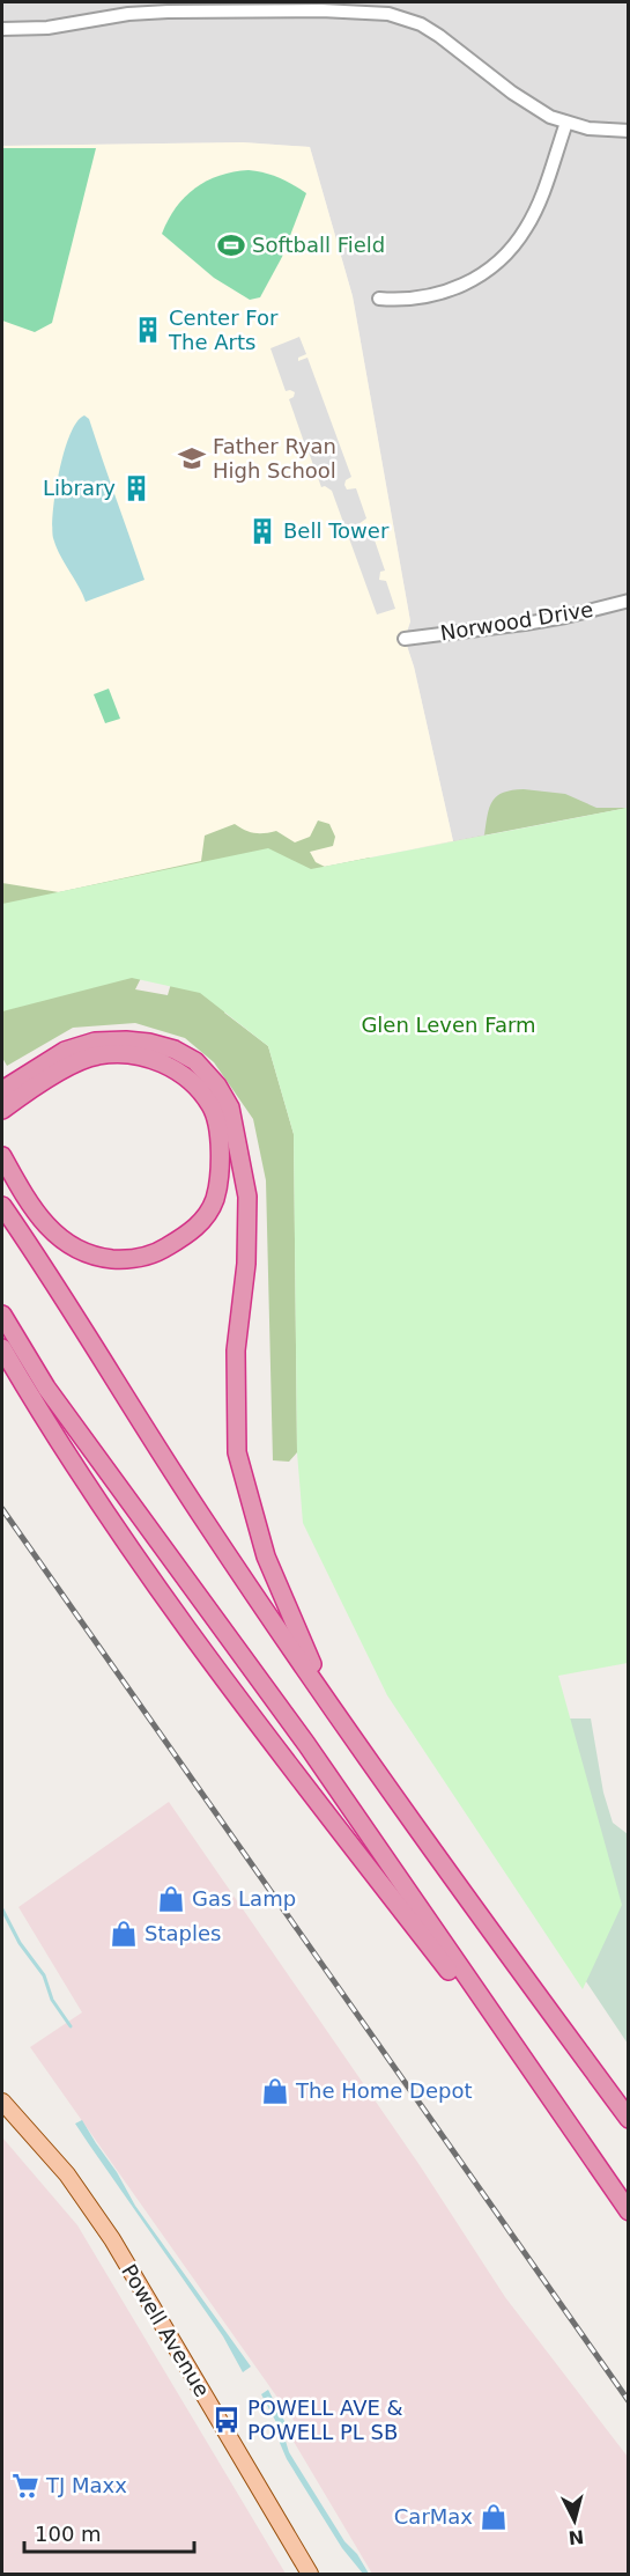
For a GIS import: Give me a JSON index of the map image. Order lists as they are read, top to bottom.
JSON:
{
  "streets": {
    "main road": ["Powell Avenue"],
    "street": ["Norwood Drive"]
  },
  "parks": ["Glen Leven Farm"],
  "places": {
    "sports": ["Softball Field"],
    "building": ["Center For The Arts", "Library", "Bell Tower"],
    "school or university": ["Father Ryan High School"],
    "shop": [
      "Gas Lamp",
      "Staples",
      "The Home Depot",
      "CarMax"
    ],
    "bus stop": ["POWELL AVE & POWELL PL SB"],
    "supermarket": ["TJ Maxx"]
  },
  "scale_bar": "100 m",
  "north": "bottom"
}
